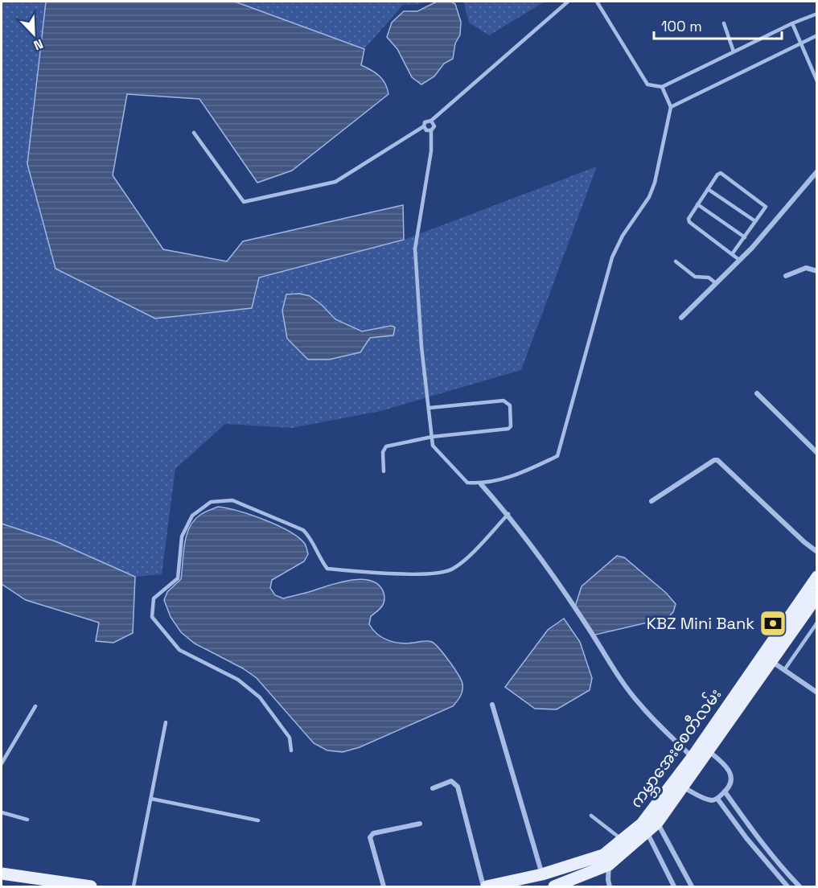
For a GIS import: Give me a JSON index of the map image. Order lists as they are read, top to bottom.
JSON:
{
  "streets": {
    "main road": ["ကမ္ဘာအေးစေတီလမ်း"]
  },
  "places": {
    "bank": ["KBZ Mini Bank"]
  },
  "scale_bar": "100 m",
  "north": "bottom right"
}
